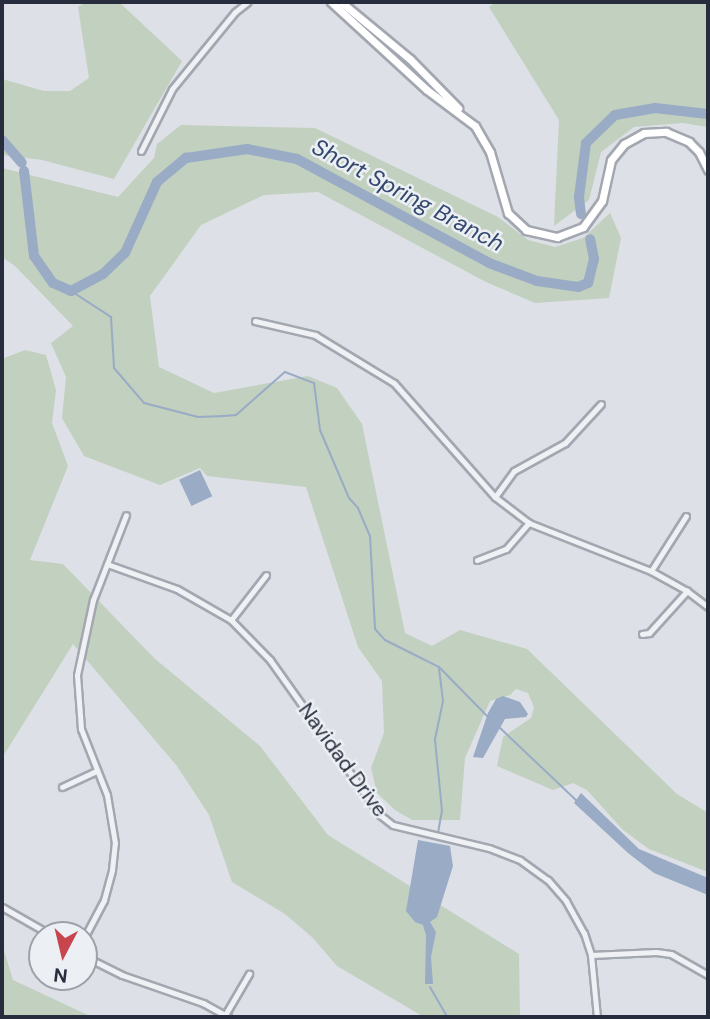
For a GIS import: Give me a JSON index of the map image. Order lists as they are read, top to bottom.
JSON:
{
  "streets": {
    "street": ["Navidad Drive"]
  },
  "water": ["Short Spring Branch"],
  "north": "bottom"
}
